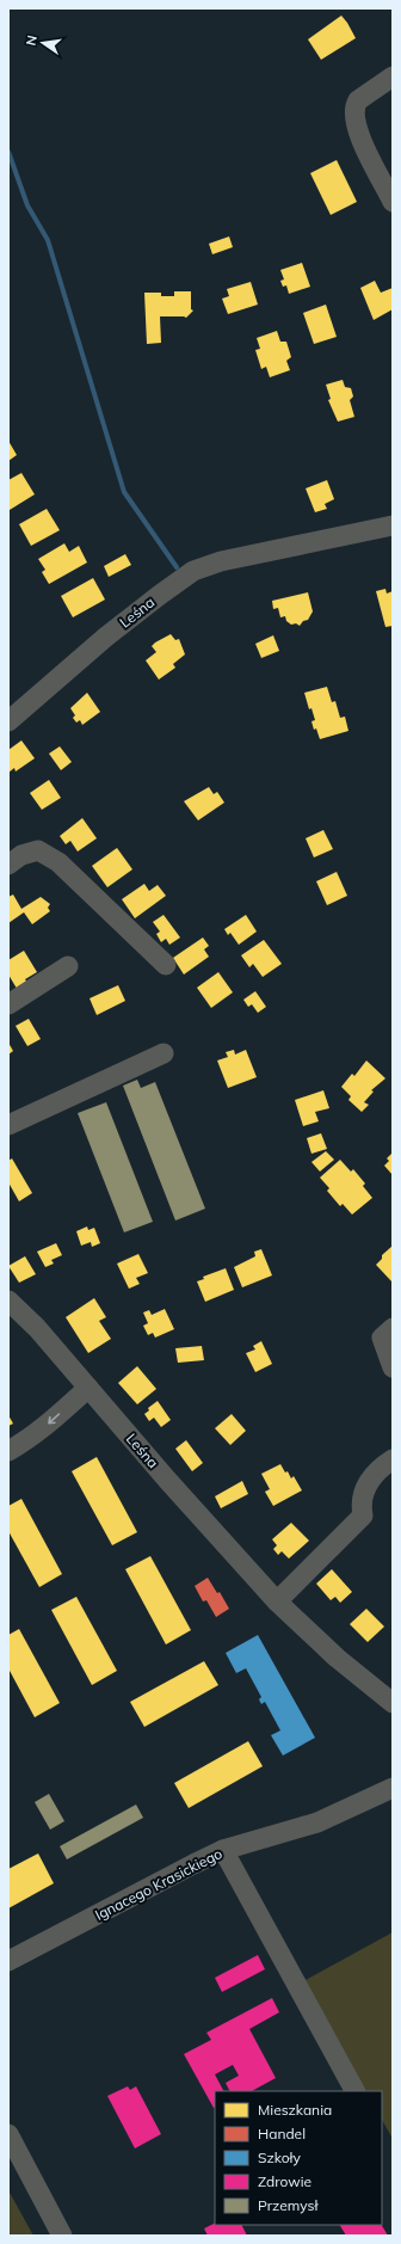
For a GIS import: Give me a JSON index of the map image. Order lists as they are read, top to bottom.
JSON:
{
  "streets": {
    "street": ["Leśna", "Ignacego Krasickiego"]
  },
  "legend": [
    "Mieszkania",
    "Handel",
    "Szkoły",
    "Zdrowie",
    "Przemysł"
  ],
  "north": "left"
}
